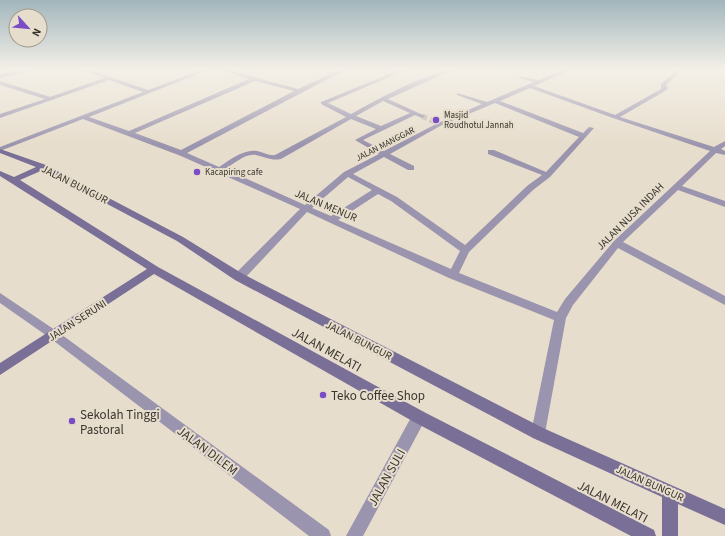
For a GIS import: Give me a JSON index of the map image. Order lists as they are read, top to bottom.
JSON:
{
  "streets": {
    "main road": ["JALAN BUNGUR", "JALAN SERUNI", "JALAN MELATI"],
    "street": [
      "JALAN MANGGAR",
      "JALAN MENUR",
      "JALAN NUSA INDAH",
      "JALAN DILEM",
      "JALAN SULI"
    ]
  },
  "crossings": [
    ["JALAN MANGGAR", "JALAN BUNGUR"],
    ["JALAN MANGGAR", "JALAN MENUR"],
    ["JALAN BUNGUR", "JALAN NUSA INDAH"],
    ["JALAN MENUR", "JALAN NUSA INDAH"],
    ["JALAN SERUNI", "JALAN MELATI"],
    ["JALAN SERUNI", "JALAN DILEM"],
    ["JALAN MELATI", "JALAN SULI"]
  ],
  "places": [
    "Masjid Roudhotul Jannah",
    "Kacapiring cafe",
    "Teko Coffee Shop",
    "Sekolah Tinggi Pastoral"
  ],
  "north": "bottom right"
}
